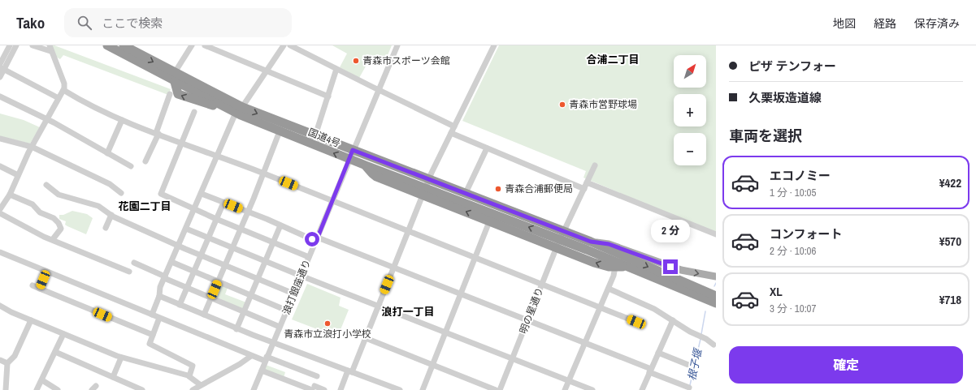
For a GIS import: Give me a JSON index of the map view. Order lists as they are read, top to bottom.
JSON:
{
  "streets": {
    "highway": ["国道4号"],
    "street": ["浪打銀座通り", "明の星通り"]
  },
  "crossings": [
    ["国道4号", "浪打銀座通り"],
    ["国道4号", "明の星通り"]
  ],
  "districts": ["合浦二丁目", "花園二丁目", "浪打一丁目"],
  "water": ["根子堰"],
  "places": [
    "青森市スポーツ会館",
    "青森市営野球場",
    "青森合浦郵便局",
    "青森市立浪打小学校"
  ],
  "north": "top right",
  "page": {
    "header": "Tako",
    "search": "ここで検索",
    "nav": ["地図", "経路", "保存済み"],
    "banner": ["ピザ テンフォー", "久栗坂造道線"],
    "map_buttons": ["+", "−"],
    "heading": "車両を選択",
    "list": [
      {
        "name": "エコノミー",
        "note": "1 分 · 10:05",
        "value": "¥422"
      },
      {
        "name": "コンフォート",
        "note": "2 分 · 10:06",
        "value": "¥570"
      },
      {
        "name": "XL",
        "note": "3 分 · 10:07",
        "value": "¥718"
      }
    ],
    "bubble": "2 分",
    "buttons": "確定"
  }
}
